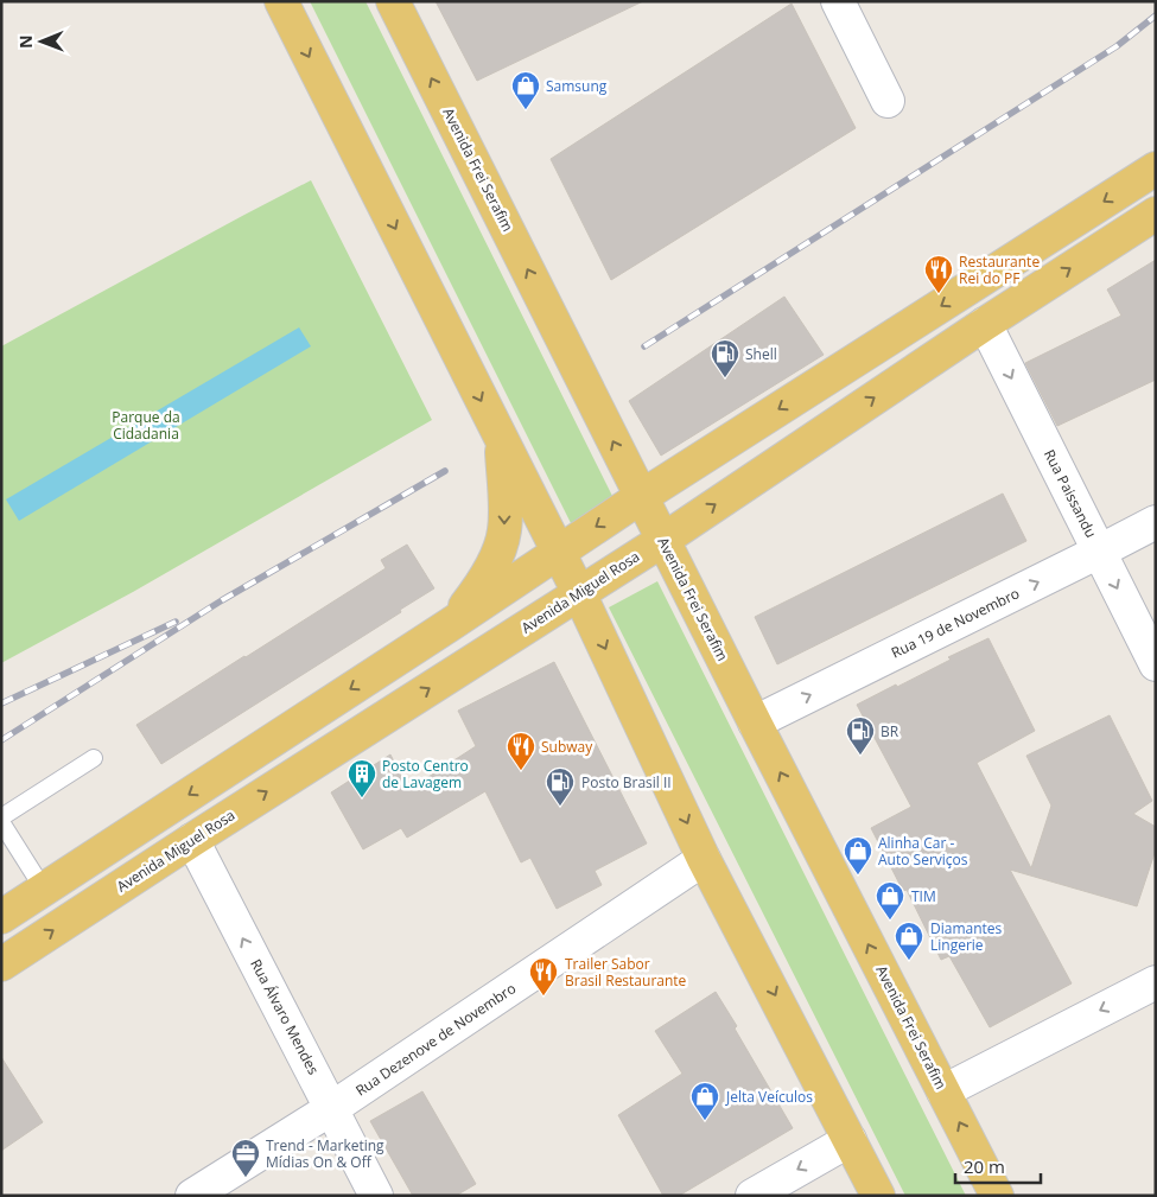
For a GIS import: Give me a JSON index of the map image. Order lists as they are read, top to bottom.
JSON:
{
  "streets": {
    "main road": ["Avenida Frei Serafim", "Avenida Miguel Rosa"],
    "street": [
      "Rua Paissandu",
      "Rua 19 de Novembro",
      "Rua Álvaro Mendes",
      "Rua Dezenove de Novembro"
    ]
  },
  "crossings": [
    ["Avenida Frei Serafim", "Avenida Miguel Rosa"],
    ["Avenida Frei Serafim", "Rua 19 de Novembro"],
    ["Rua Paissandu", "Avenida Miguel Rosa"],
    ["Rua Paissandu", "Rua 19 de Novembro"],
    ["Avenida Miguel Rosa", "Rua Álvaro Mendes"],
    ["Rua Álvaro Mendes", "Rua Dezenove de Novembro"]
  ],
  "one_way": ["Rua Paissandu", "Rua 19 de Novembro", "Rua Álvaro Mendes"],
  "parks": ["Parque da Cidadania"],
  "places": {
    "shop": [
      "Samsung",
      "Alinha Car - Auto Serviços",
      "TIM",
      "Diamantes Lingerie",
      "Jelta Veículos"
    ],
    "restaurant": ["Restaurante Rei do PF", "Subway", "Trailer Sabor Brasil Restaurante"],
    "fuel station": ["Shell", "BR", "Posto Brasil II"],
    "building": ["Posto Centro de Lavagem"],
    "office": ["Trend - Marketing Mídias On & Off"]
  },
  "scale_bar": "20 m",
  "north": "left"
}
